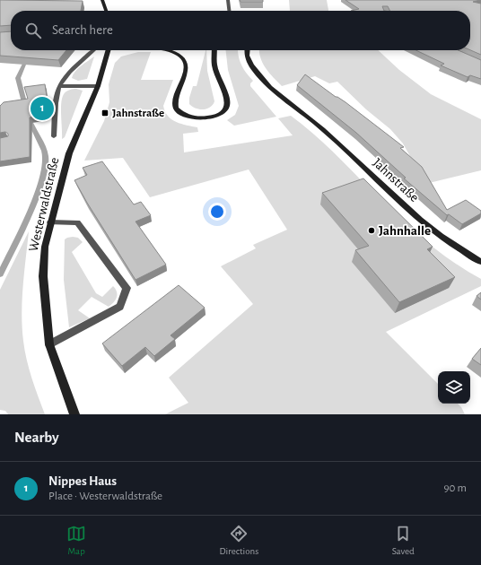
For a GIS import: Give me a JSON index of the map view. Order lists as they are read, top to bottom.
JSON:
{
  "streets": {
    "street": ["Jahnstraße", "Westerwaldstraße"]
  },
  "places": {
    "transit": ["Jahnstraße"],
    "other": ["Jahnhalle"]
  },
  "page": {
    "search": "Search here",
    "pins": "1",
    "heading": "Nearby",
    "list": [
      {
        "mark": "1",
        "name": "Nippes Haus",
        "note": "Place · Westerwaldstraße",
        "value": "90 m"
      }
    ],
    "nav": ["Map", "Directions", "Saved"]
  }
}
